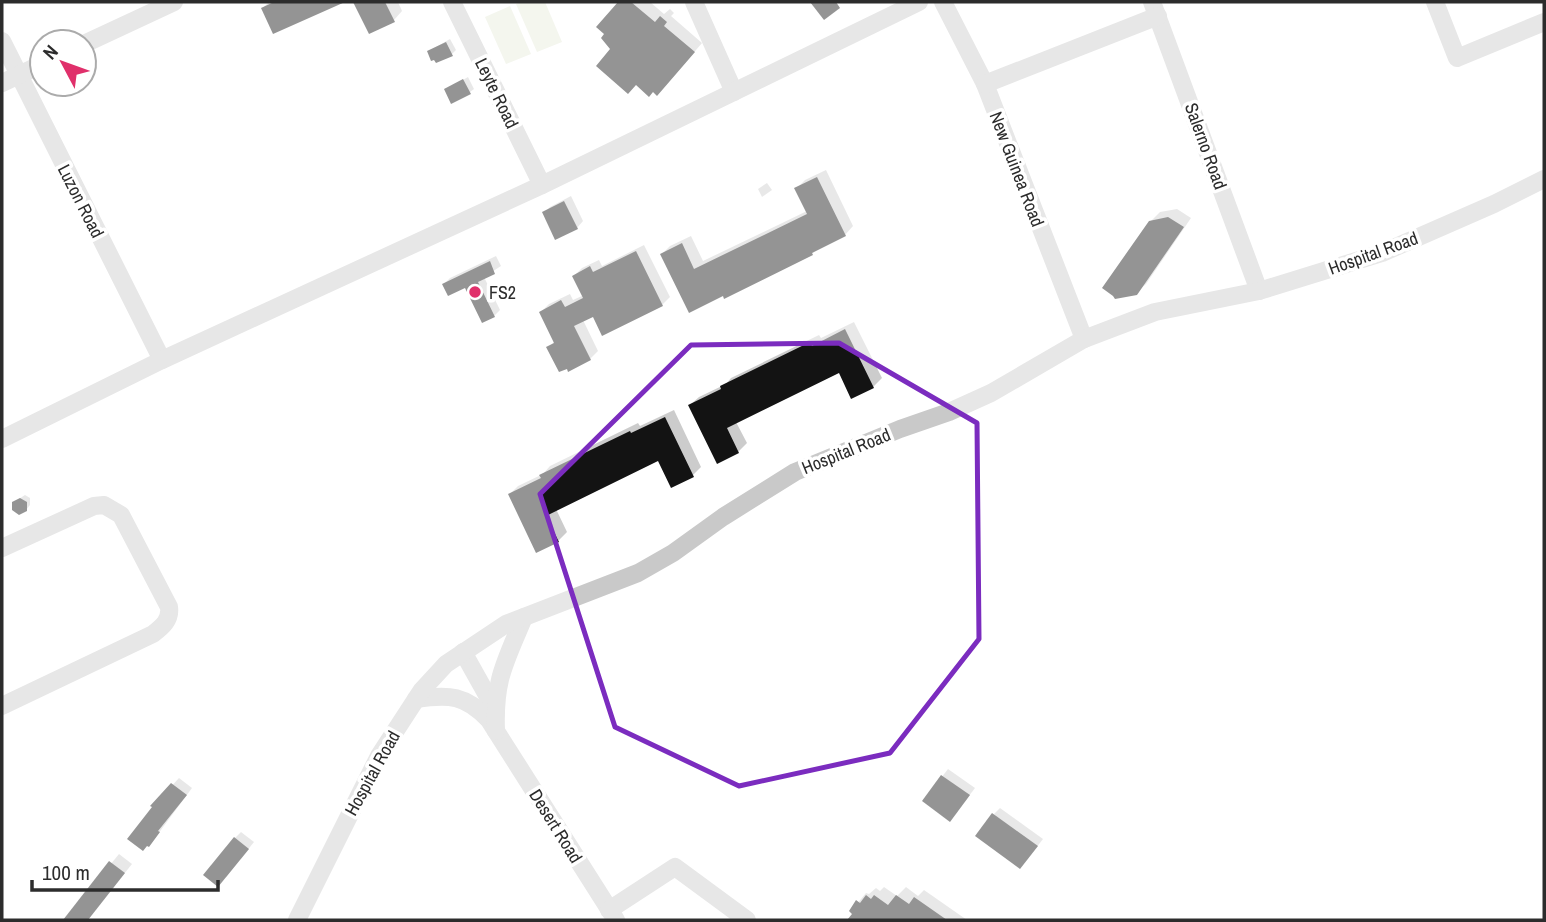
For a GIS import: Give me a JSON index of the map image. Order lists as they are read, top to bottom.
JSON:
{
  "streets": {
    "street": [
      "Leyte Road",
      "Salerno Road",
      "New Guinea Road",
      "Luzon Road",
      "Hospital Road",
      "Desert Road"
    ]
  },
  "crossings": [
    ["Salerno Road", "Hospital Road"],
    ["New Guinea Road", "Hospital Road"],
    ["Hospital Road", "Desert Road"]
  ],
  "places": ["FS2"],
  "scale_bar": "100 m",
  "north": "top left"
}
